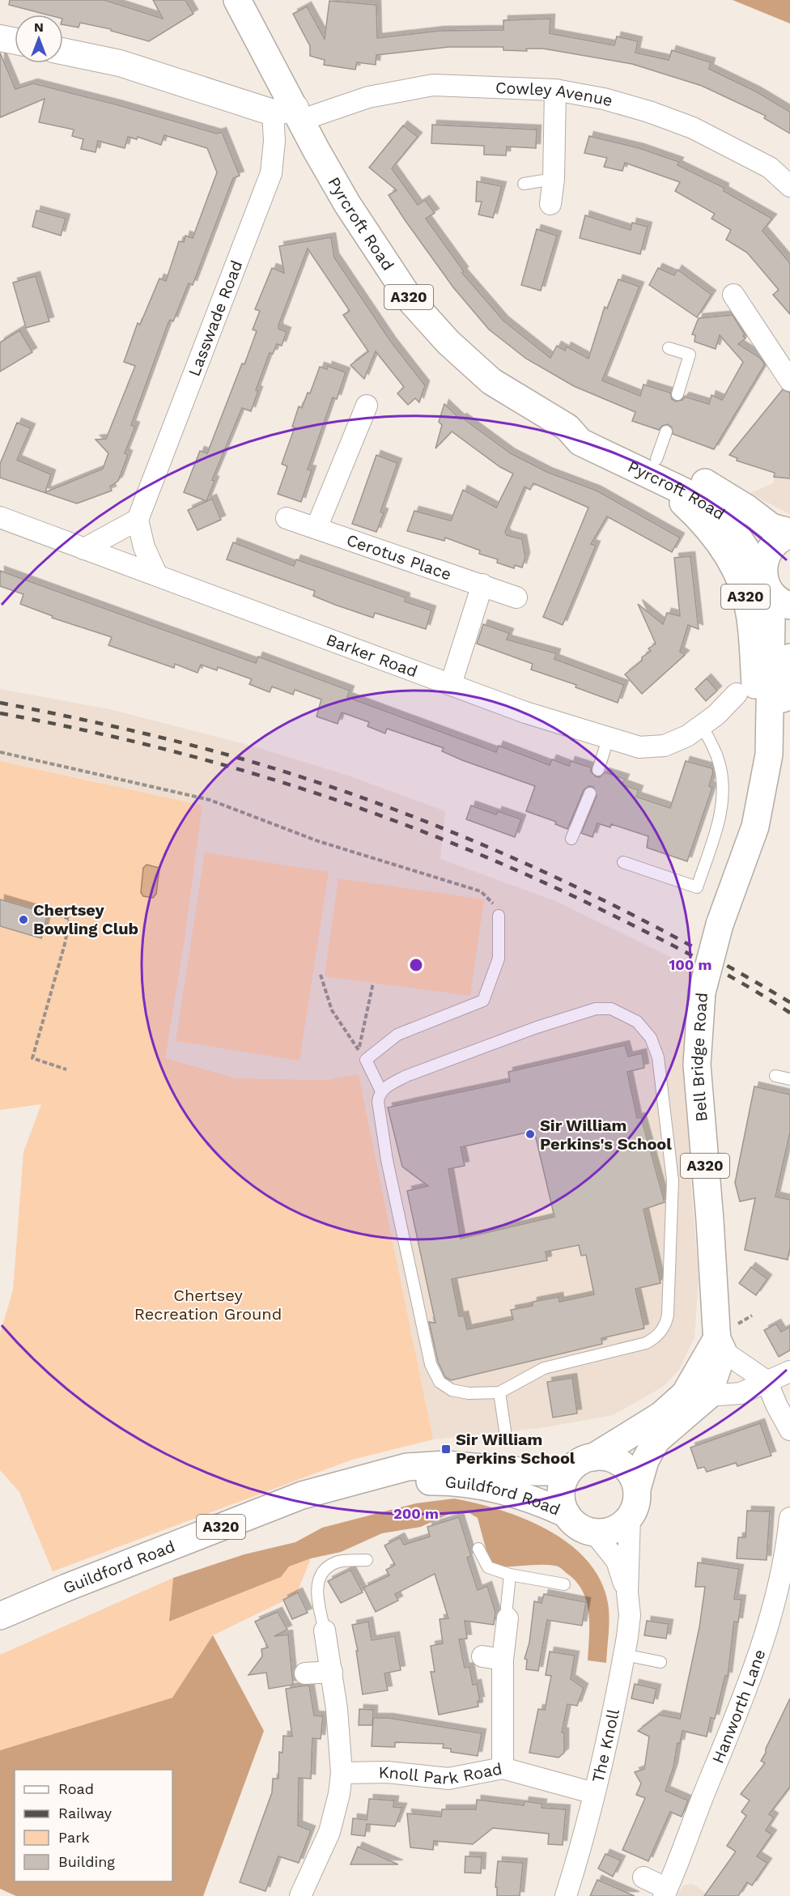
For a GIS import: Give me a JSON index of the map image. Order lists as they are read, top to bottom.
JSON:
{
  "streets": {
    "main road": [
      "Pyrcroft Road",
      "A320",
      "Bell Bridge Road",
      "Guildford Road"
    ],
    "street": [
      "Cowley Avenue",
      "Lasswade Road",
      "Cerotus Place",
      "Barker Road",
      "Hanworth Lane",
      "The Knoll",
      "Knoll Park Road"
    ]
  },
  "crossings": [
    ["Cowley Avenue", "Pyrcroft Road"],
    ["Cowley Avenue", "A320"],
    ["Cowley Avenue", "Lasswade Road"],
    ["Pyrcroft Road", "A320"],
    ["Pyrcroft Road", "Lasswade Road"],
    ["Pyrcroft Road", "Bell Bridge Road"],
    ["A320", "Lasswade Road"],
    ["A320", "Bell Bridge Road"],
    ["A320", "Guildford Road"],
    ["A320", "The Knoll"],
    ["Guildford Road", "The Knoll"],
    ["The Knoll", "Knoll Park Road"]
  ],
  "parks": ["Chertsey Recreation Ground"],
  "places": {
    "other": ["Chertsey Bowling Club", "Sir William Perkins's School"],
    "transit": ["Sir William Perkins School"]
  },
  "legend": [
    "Road",
    "Railway",
    "Park",
    "Building"
  ],
  "north": "top",
  "rings": ["100 m", "200 m"]
}
